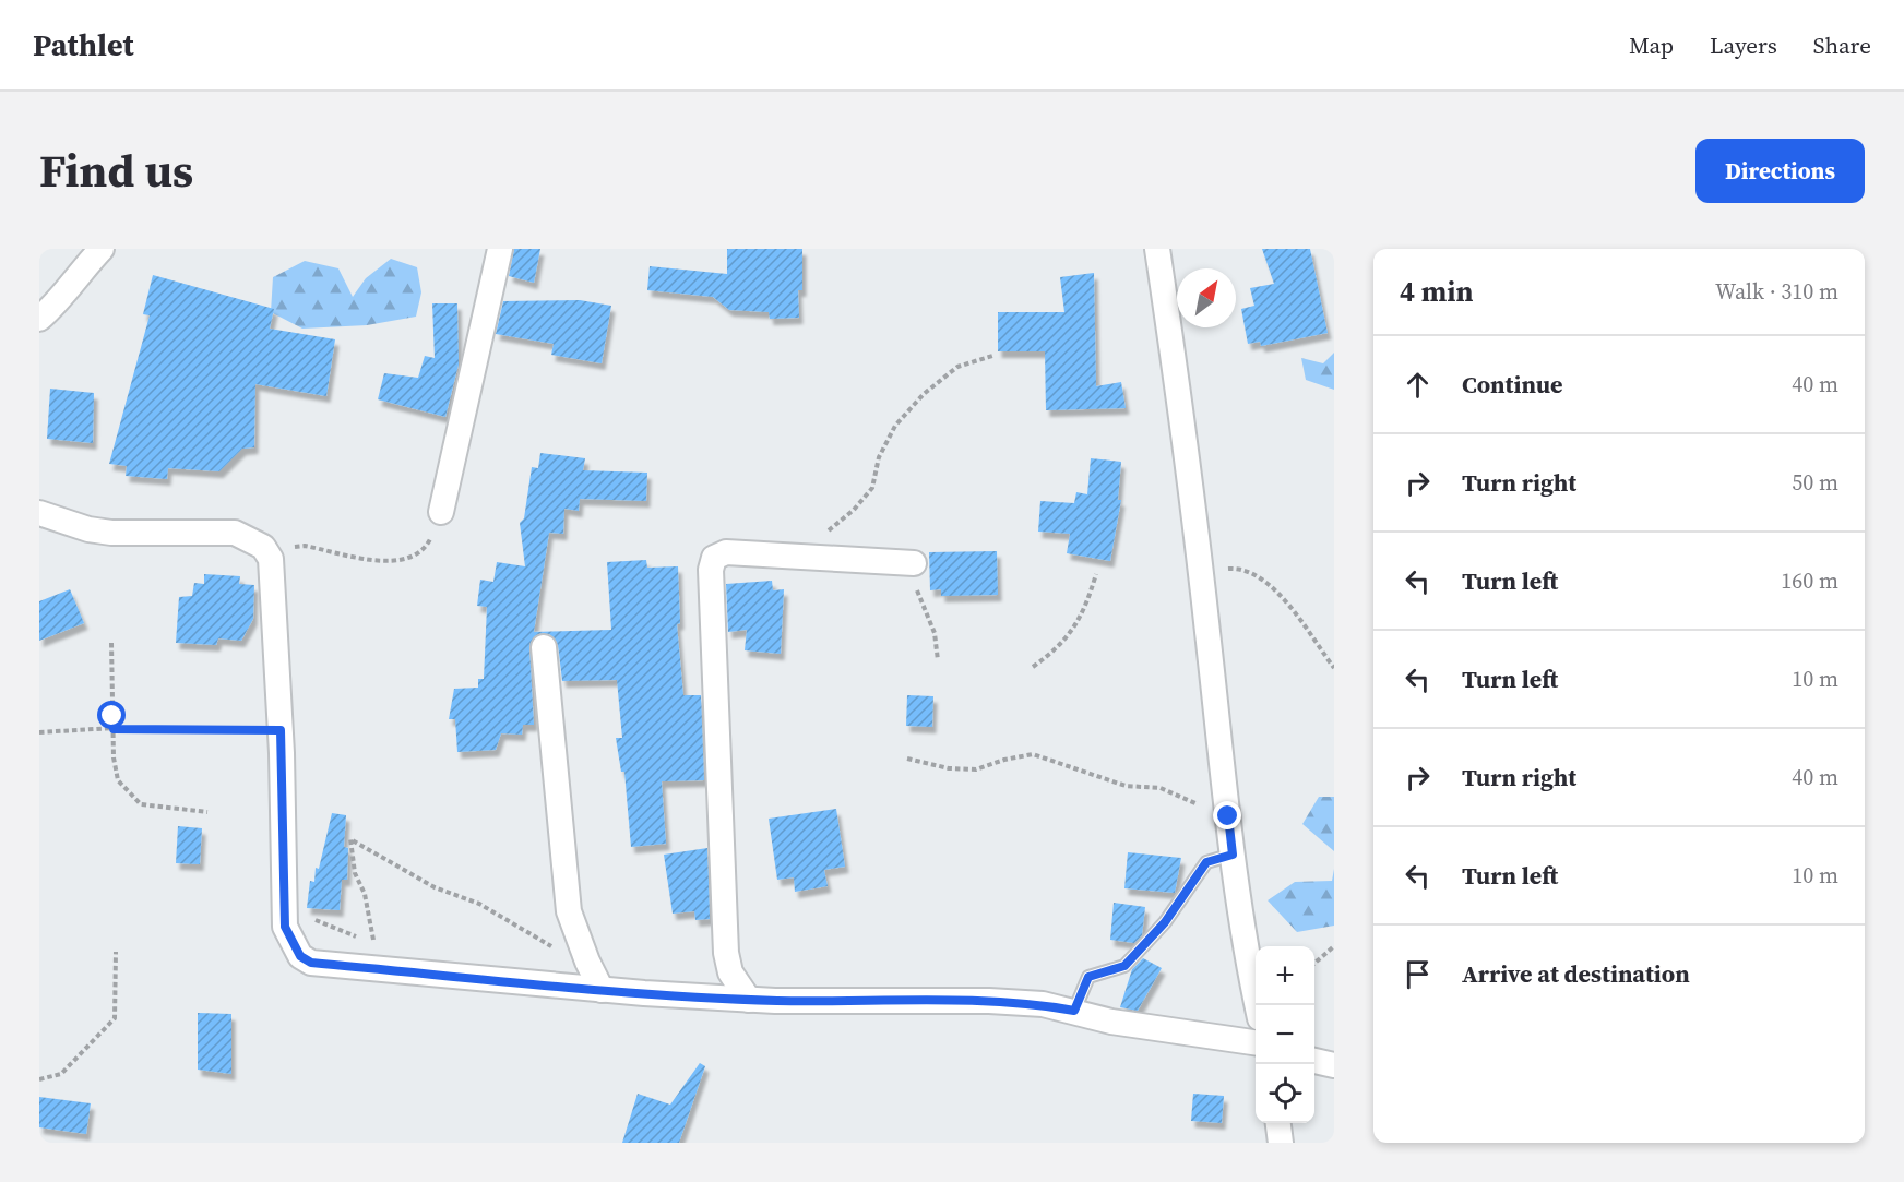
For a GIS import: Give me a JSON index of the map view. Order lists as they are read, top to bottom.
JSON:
{
  "north": "top right",
  "page": {
    "header": "Pathlet",
    "nav": ["Map", "Layers", "Share"],
    "title": "Find us",
    "buttons": "Directions",
    "heading": ["4 min", "Walk · 310 m"],
    "list": [
      ["Continue", "40 m"],
      ["Turn right", "50 m"],
      ["Turn left", "160 m"],
      ["Turn left", "10 m"],
      ["Turn right", "40 m"],
      ["Turn left", "10 m"],
      "Arrive at destination"
    ],
    "map_buttons": ["+", "−"]
  }
}
